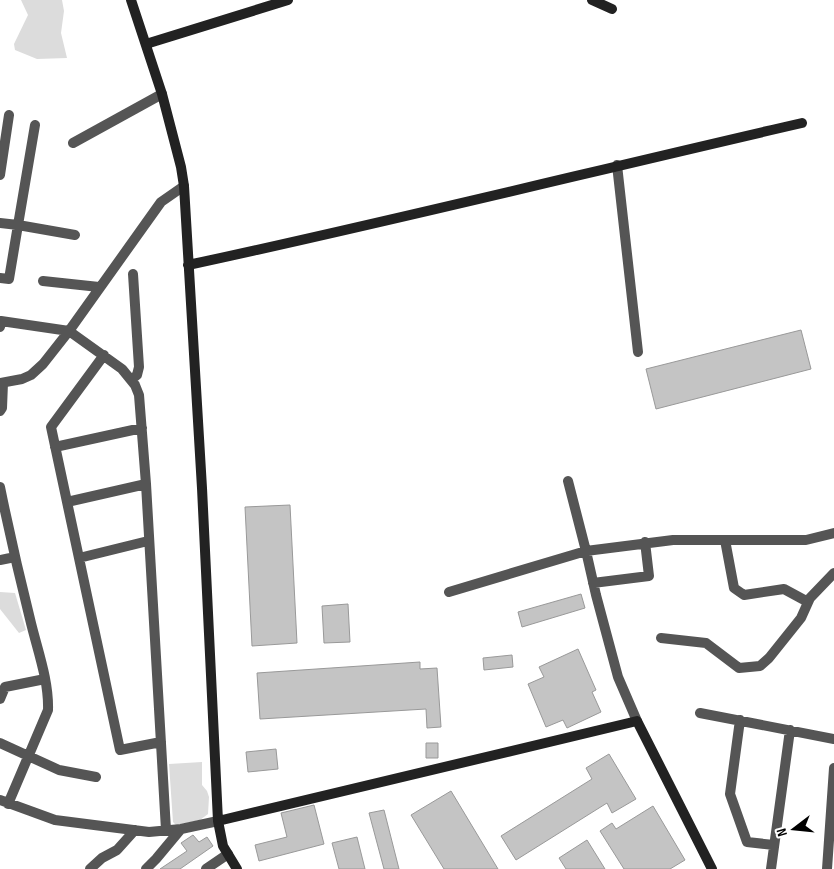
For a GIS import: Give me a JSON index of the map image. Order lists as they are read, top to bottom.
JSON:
{
  "north": "left"
}
